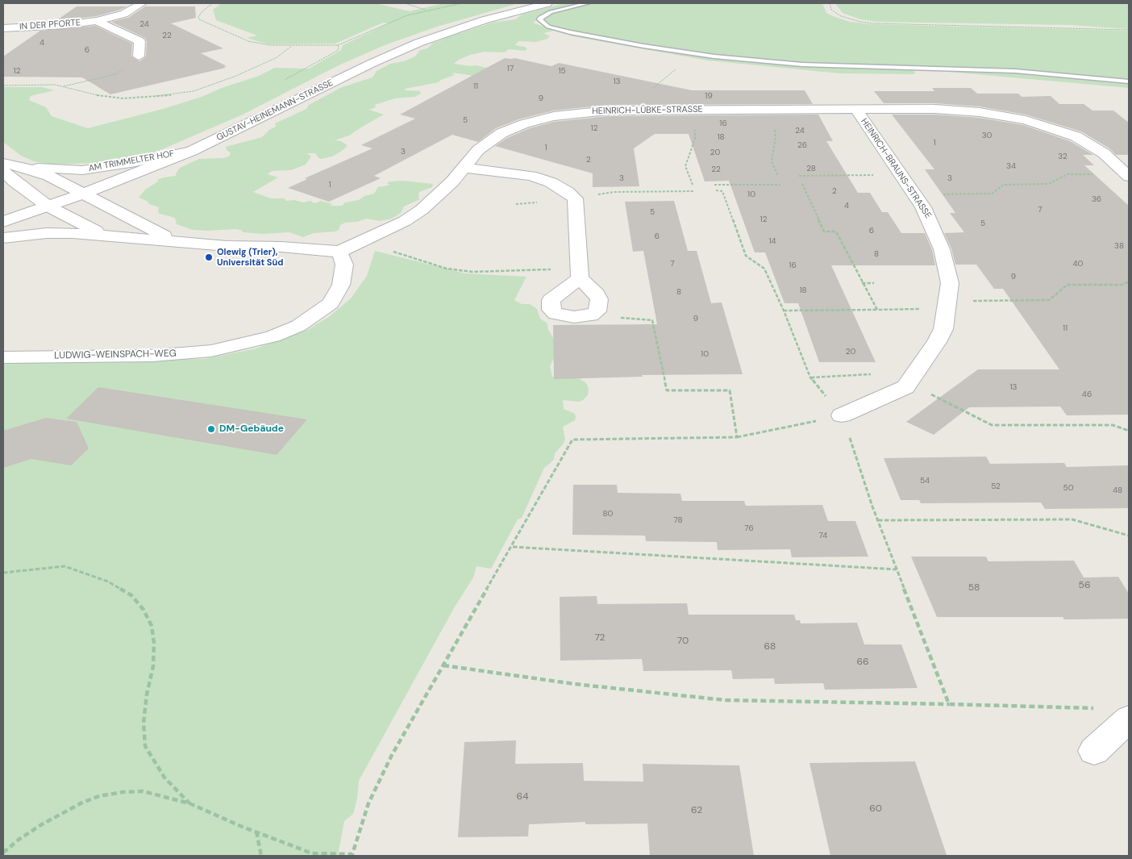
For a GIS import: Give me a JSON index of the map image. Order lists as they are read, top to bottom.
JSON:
{
  "streets": {
    "street": [
      "IN DER PFORTE",
      "GUSTAV-HEINEMANN-STRASSE",
      "HEINRICH-LÜBKE-STRASSE",
      "AM TRIMMELTER HOF",
      "HEINRICH-BRAUNS-STRASSE",
      "LUDWIG-WEINSPACH-WEG"
    ]
  },
  "crossings": [
    ["GUSTAV-HEINEMANN-STRASSE", "AM TRIMMELTER HOF"],
    ["HEINRICH-LÜBKE-STRASSE", "HEINRICH-BRAUNS-STRASSE"],
    ["HEINRICH-LÜBKE-STRASSE", "LUDWIG-WEINSPACH-WEG"]
  ],
  "places": ["Olewig (Trier), Universität Süd", "DM-Gebäude"],
  "house_numbers": [
    "24",
    "22",
    "4",
    "6",
    "17",
    "12",
    "15",
    "13",
    "11",
    "19",
    "9",
    "5",
    "16",
    "12",
    "24",
    "30",
    "18",
    "1",
    "26",
    "1",
    "3",
    "20",
    "32",
    "2",
    "34",
    "28",
    "22",
    "3",
    "3",
    "1",
    "2",
    "10",
    "36",
    "4",
    "7",
    "5",
    "12",
    "5",
    "6",
    "6",
    "14",
    "38",
    "8",
    "7",
    "40",
    "16",
    "9",
    "18",
    "8",
    "9",
    "11",
    "20",
    "10",
    "13",
    "46",
    "54",
    "52",
    "50",
    "48",
    "80",
    "78",
    "76",
    "74",
    "56",
    "58",
    "72",
    "70",
    "68",
    "66",
    "64",
    "60",
    "62"
  ]
}
